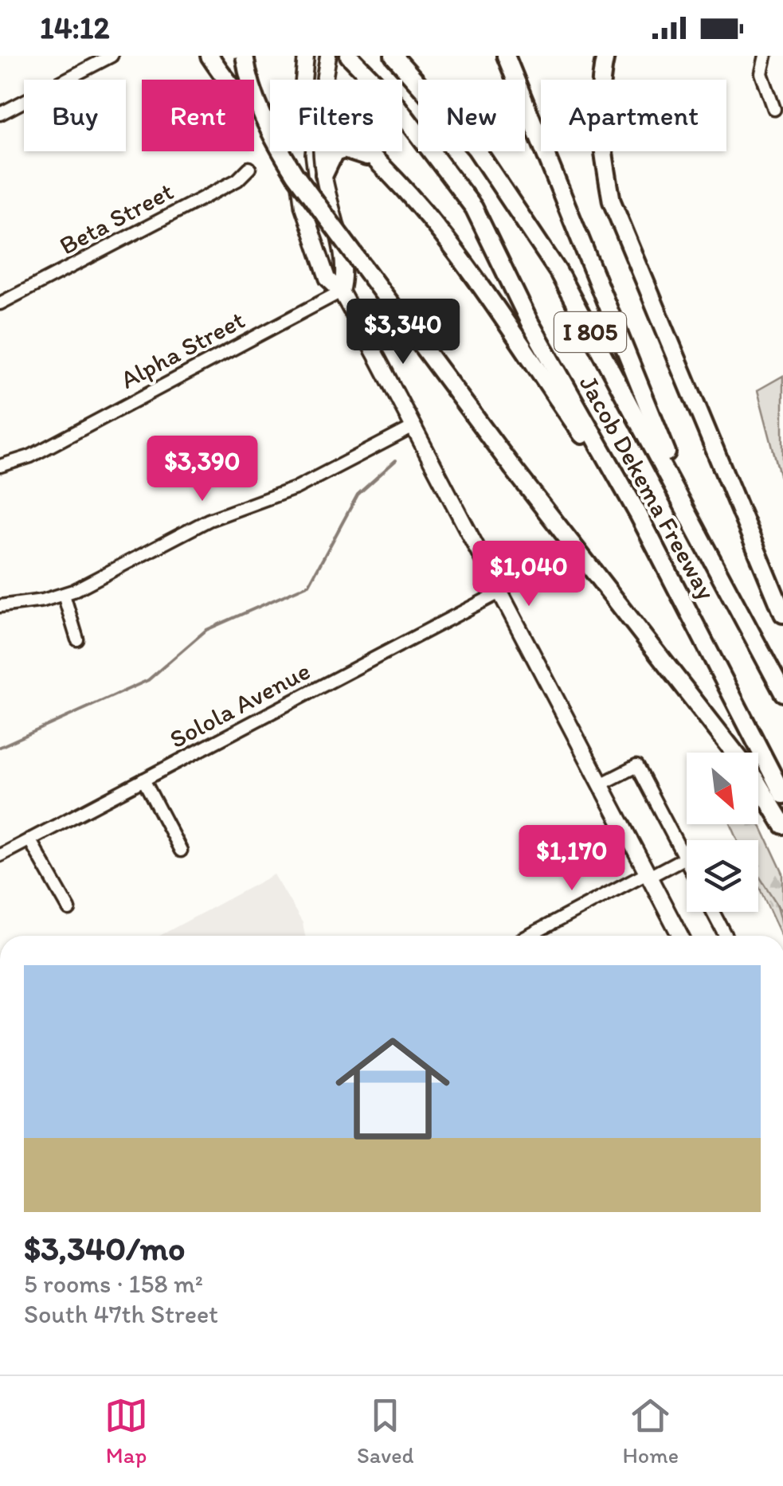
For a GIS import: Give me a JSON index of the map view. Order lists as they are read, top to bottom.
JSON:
{
  "streets": {
    "highway": ["I 805", "Jacob Dekema Freeway"],
    "street": ["Beta Street", "Alpha Street", "Solola Avenue"]
  },
  "north": "bottom right",
  "page": {
    "status": "14:12",
    "chip": [
      "Buy",
      "Rent",
      "Filters",
      "New",
      "Apartment"
    ],
    "price": [
      "$3,340",
      "$3,390",
      "$1,040",
      "$1,170"
    ],
    "list": [
      {
        "name": "$3,340/mo",
        "note": "5 rooms · 158 m² · South 47th Street"
      }
    ],
    "tabs": ["Map", "Saved", "Home"]
  }
}
